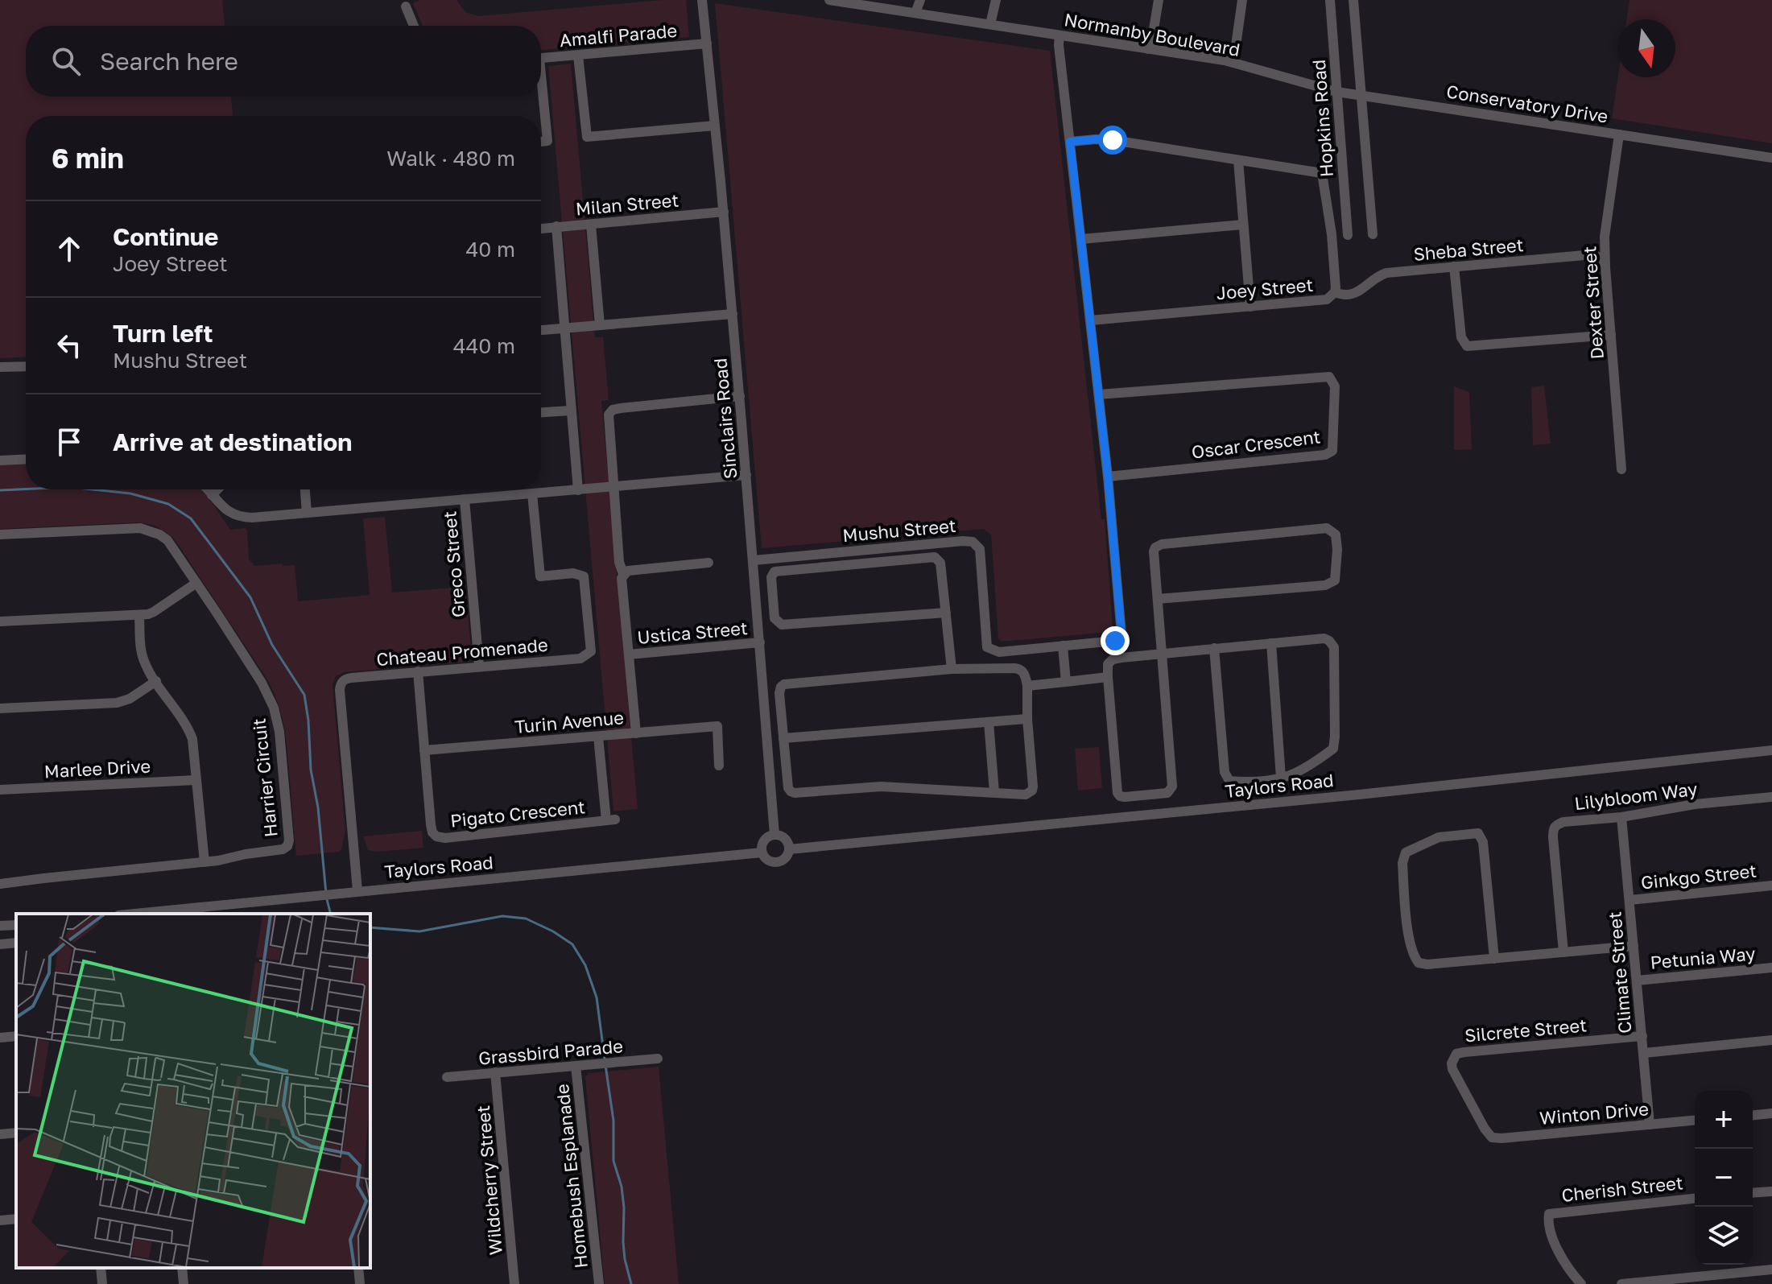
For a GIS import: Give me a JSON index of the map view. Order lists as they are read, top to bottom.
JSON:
{
  "streets": {
    "street": [
      "Normanby Boulevard",
      "Amalfi Parade",
      "Conservatory Drive",
      "Hopkins Road",
      "Milan Street",
      "Sheba Street",
      "Joey Street",
      "Dexter Street",
      "Sinclairs Road",
      "Oscar Crescent",
      "Mushu Street",
      "Greco Street",
      "Ustica Street",
      "Chateau Promenade",
      "Turin Avenue",
      "Marlee Drive",
      "Harrier Circuit",
      "Taylors Road",
      "Lilybloom Way",
      "Pigato Crescent",
      "Ginkgo Street",
      "Petunia Way",
      "Climate Street",
      "Silcrete Street",
      "Grassbird Parade",
      "Winton Drive",
      "Homebush Esplanade",
      "Wildcherry Street",
      "Cherish Street"
    ]
  },
  "crossings": [
    ["Normanby Boulevard", "Conservatory Drive"],
    ["Normanby Boulevard", "Mushu Street"],
    ["Amalfi Parade", "Sinclairs Road"],
    ["Conservatory Drive", "Hopkins Road"],
    ["Conservatory Drive", "Dexter Street"],
    ["Milan Street", "Sinclairs Road"],
    ["Sheba Street", "Joey Street"],
    ["Sheba Street", "Dexter Street"],
    ["Joey Street", "Mushu Street"],
    ["Sinclairs Road", "Mushu Street"],
    ["Sinclairs Road", "Ustica Street"],
    ["Sinclairs Road", "Taylors Road"],
    ["Oscar Crescent", "Mushu Street"],
    ["Greco Street", "Chateau Promenade"],
    ["Chateau Promenade", "Taylors Road"],
    ["Chateau Promenade", "Pigato Crescent"],
    ["Turin Avenue", "Pigato Crescent"],
    ["Lilybloom Way", "Climate Street"],
    ["Ginkgo Street", "Climate Street"],
    ["Petunia Way", "Climate Street"],
    ["Climate Street", "Silcrete Street"],
    ["Climate Street", "Winton Drive"],
    ["Silcrete Street", "Winton Drive"],
    ["Grassbird Parade", "Homebush Esplanade"],
    ["Grassbird Parade", "Wildcherry Street"]
  ],
  "north": "bottom",
  "page": {
    "search": "Search here",
    "heading": ["6 min", "Walk · 480 m"],
    "list": [
      ["Continue", "Joey Street", "40 m"],
      ["Turn left", "Mushu Street", "440 m"],
      "Arrive at destination"
    ],
    "map_buttons": ["+", "−"]
  }
}
